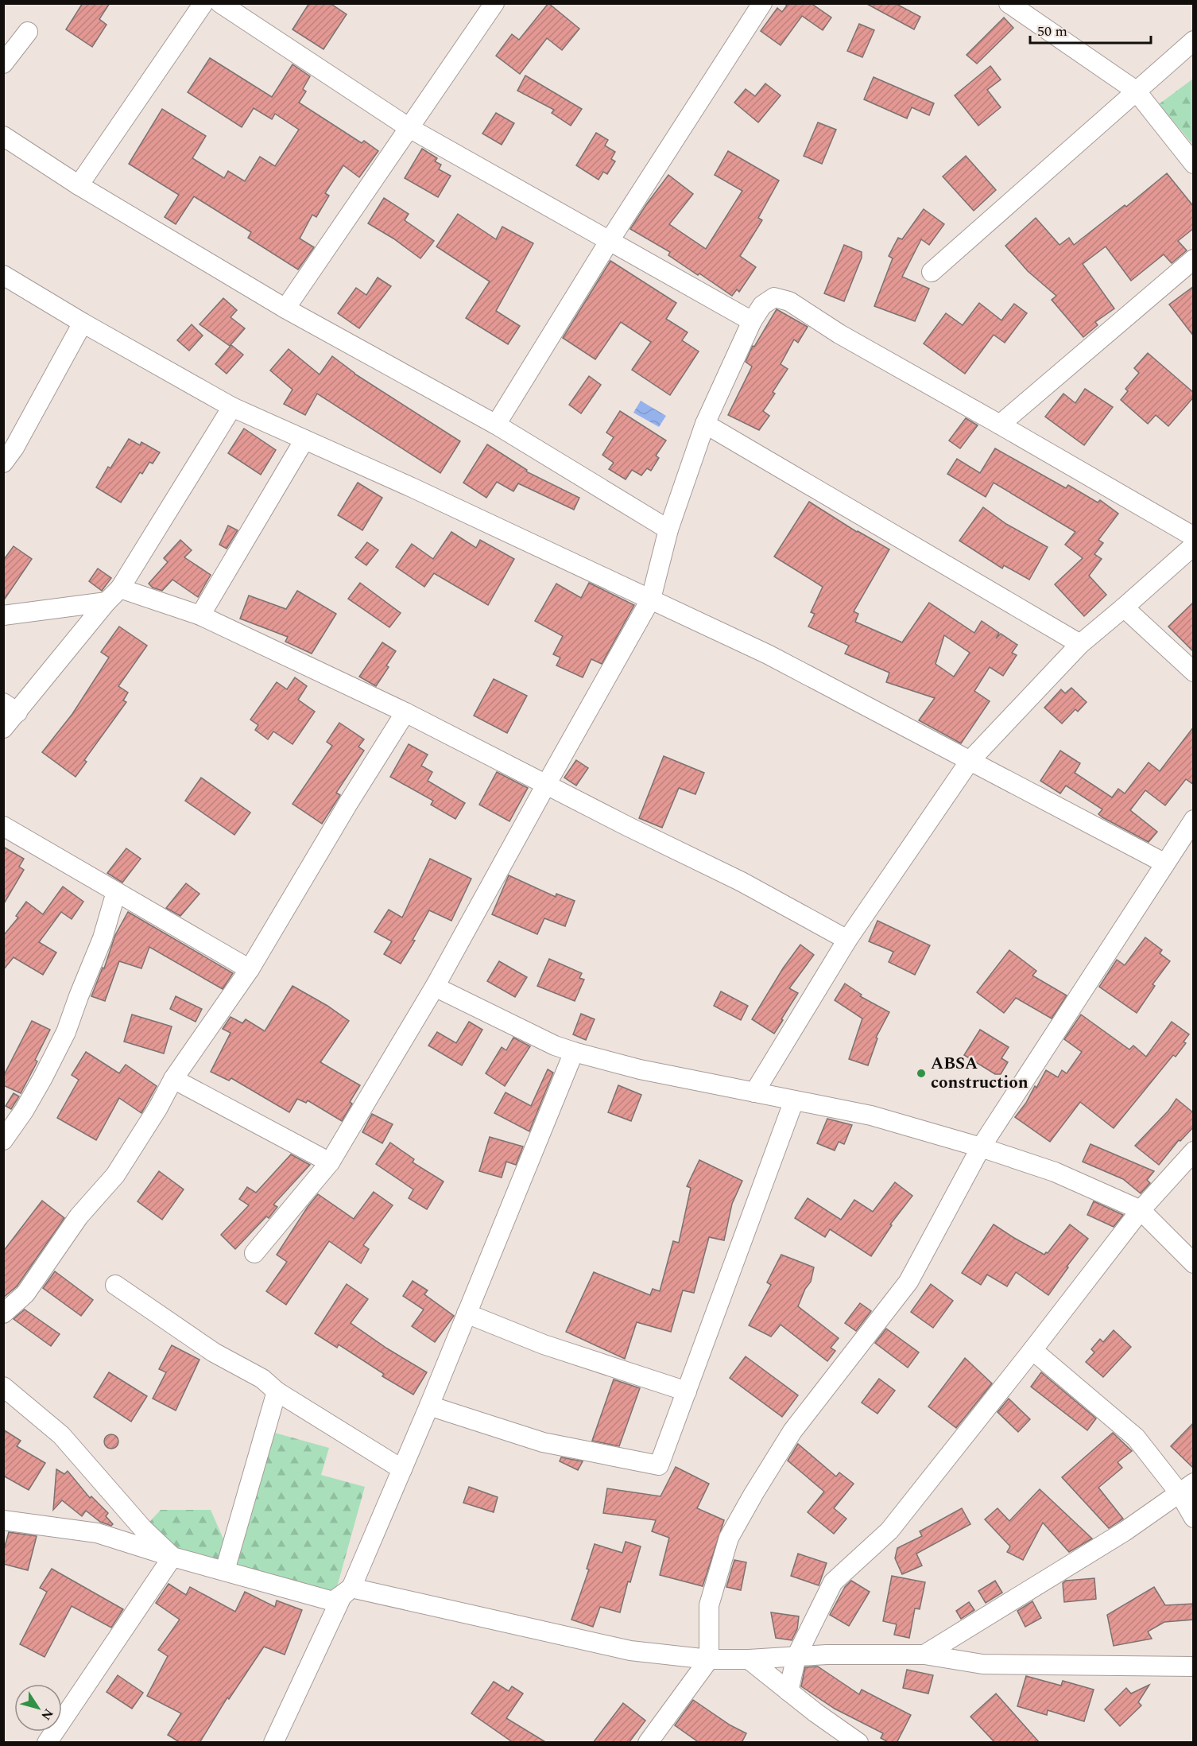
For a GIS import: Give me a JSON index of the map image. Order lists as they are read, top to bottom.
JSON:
{
  "places": ["ABSA construction"],
  "scale_bar": "50 m",
  "north": "bottom right"
}
